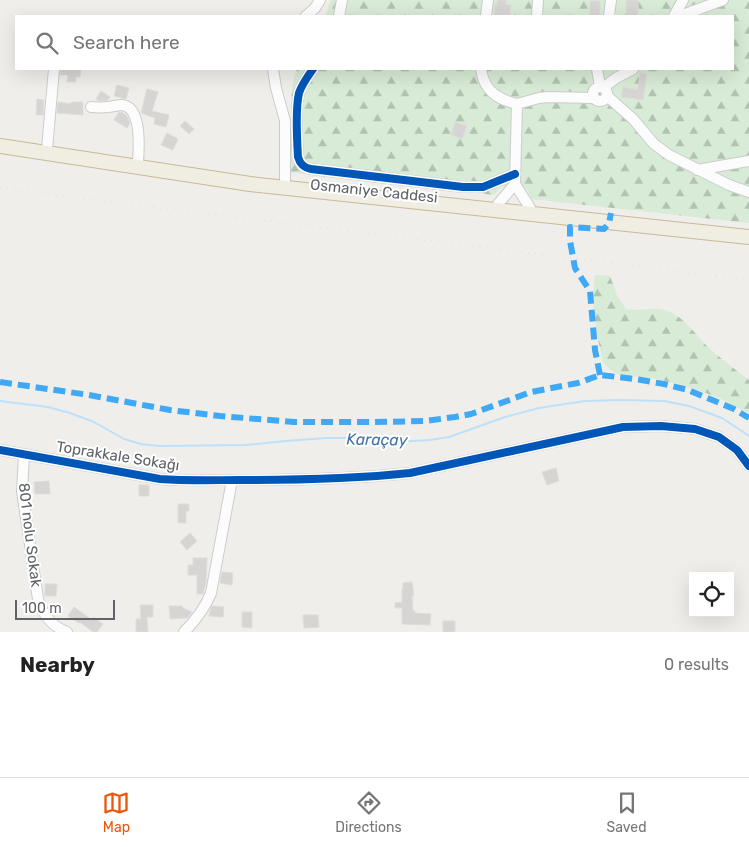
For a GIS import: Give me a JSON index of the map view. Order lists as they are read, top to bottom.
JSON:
{
  "streets": {
    "highway": ["Osmaniye Caddesi"],
    "street": ["Toprakkale Sokağı", "801 nolu Sokak"]
  },
  "crossings": [
    ["Toprakkale Sokağı", "801 nolu Sokak"]
  ],
  "water": ["Karaçay"],
  "scale_bar": "100 m",
  "page": {
    "search": "Search here",
    "scale": "100 m",
    "heading": ["Nearby", "0 results"],
    "nav": ["Map", "Directions", "Saved"]
  }
}
